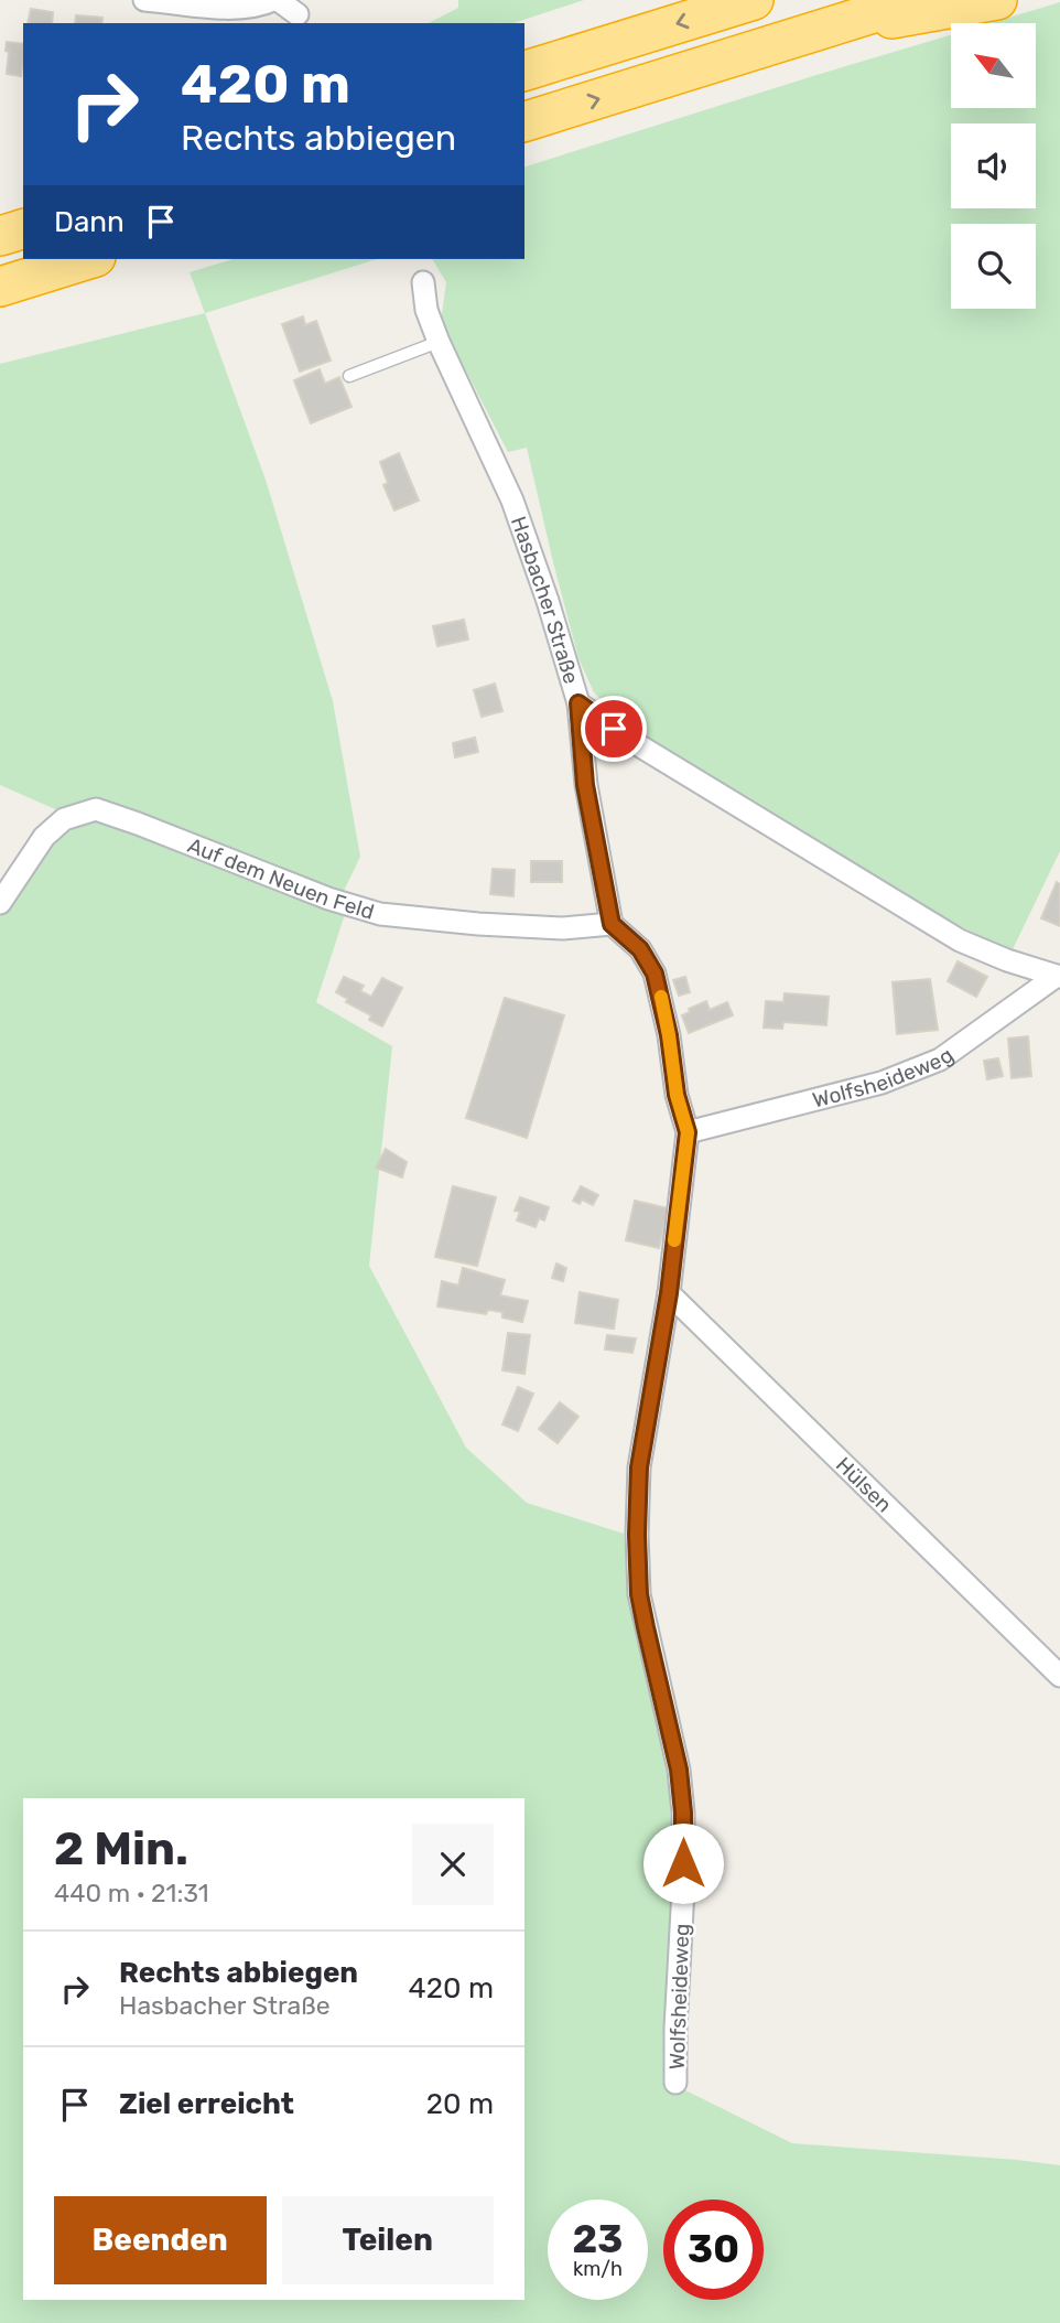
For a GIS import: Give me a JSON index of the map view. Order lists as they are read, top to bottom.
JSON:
{
  "streets": {
    "street": [
      "Hasbacher Straße",
      "Auf dem Neuen Feld",
      "Wolfsheideweg",
      "Hülsen"
    ]
  },
  "crossings": [
    ["Hasbacher Straße", "Wolfsheideweg"],
    ["Auf dem Neuen Feld", "Wolfsheideweg"],
    ["Wolfsheideweg", "Hülsen"]
  ],
  "north": "top left",
  "page": {
    "turn": ["420 m", "Rechts abbiegen"],
    "then": "Dann",
    "heading": ["2 Min.", "440 m · 21:31"],
    "list": [
      {
        "name": "Rechts abbiegen",
        "note": "Hasbacher Straße",
        "value": "420 m"
      },
      {
        "name": "Ziel erreicht",
        "value": "20 m"
      }
    ],
    "buttons": ["Beenden", "Teilen"],
    "speed": "23 km/h",
    "limit": "30"
  }
}
